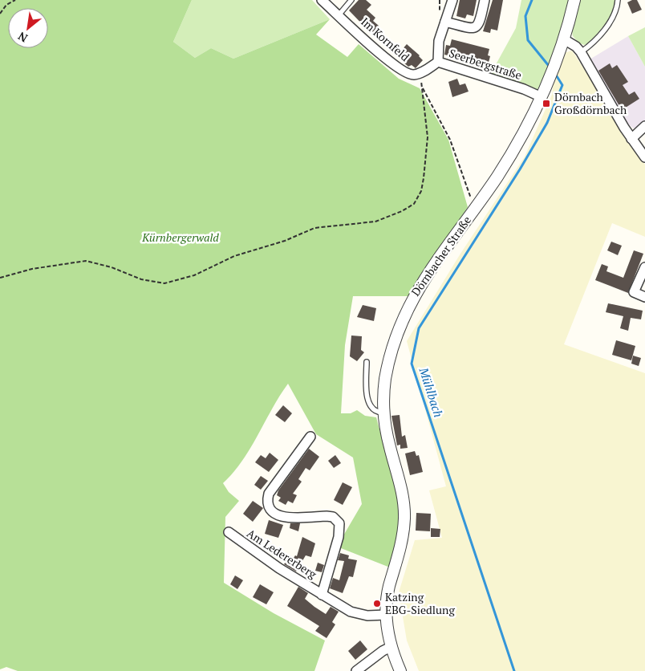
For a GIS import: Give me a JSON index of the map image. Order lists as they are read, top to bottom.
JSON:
{
  "streets": {
    "street": [
      "Im Kornfeld",
      "Seerbergstraße",
      "Dörnbacher Straße",
      "Am Ledererberg"
    ]
  },
  "crossings": [
    ["Seerbergstraße", "Dörnbacher Straße"],
    ["Dörnbacher Straße", "Am Ledererberg"]
  ],
  "water": ["Mühlbach"],
  "parks": ["Kürnbergerwald"],
  "places": {
    "transit": ["Dörnbach Großdörnbach"],
    "other": ["Katzing EBG-Siedlung"]
  },
  "north": "bottom left"
}
